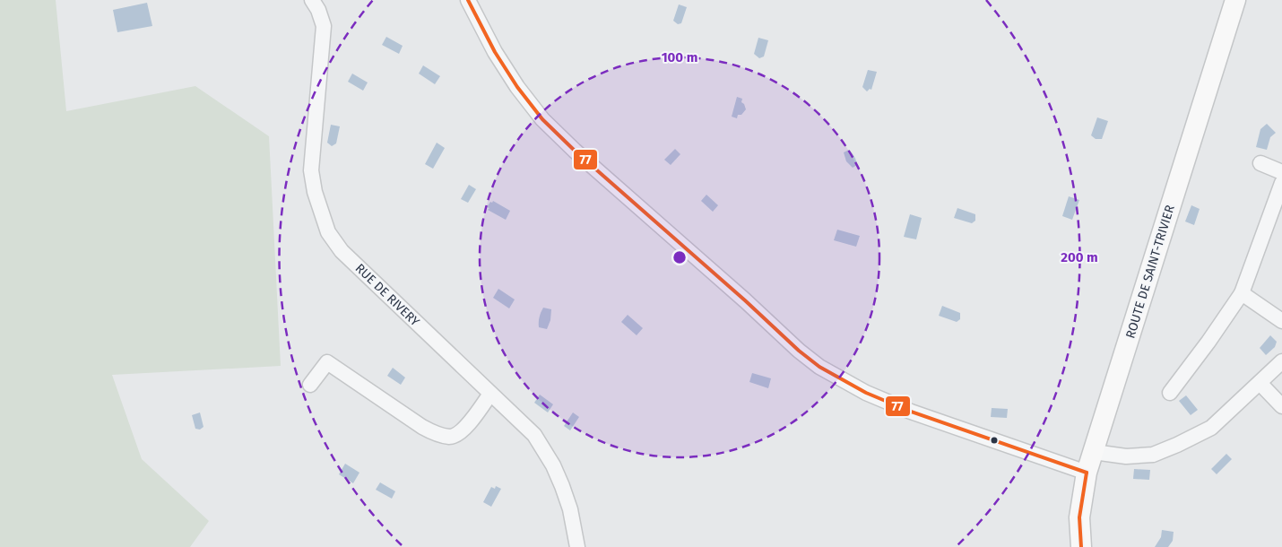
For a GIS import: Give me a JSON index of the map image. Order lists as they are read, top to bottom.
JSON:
{
  "streets": {
    "main road": ["ROUTE DE SAINT-TRIVIER"],
    "street": ["RUE DE RIVERY"]
  },
  "lines": ["transit line 77"],
  "rings": ["100 m", "200 m"]
}
